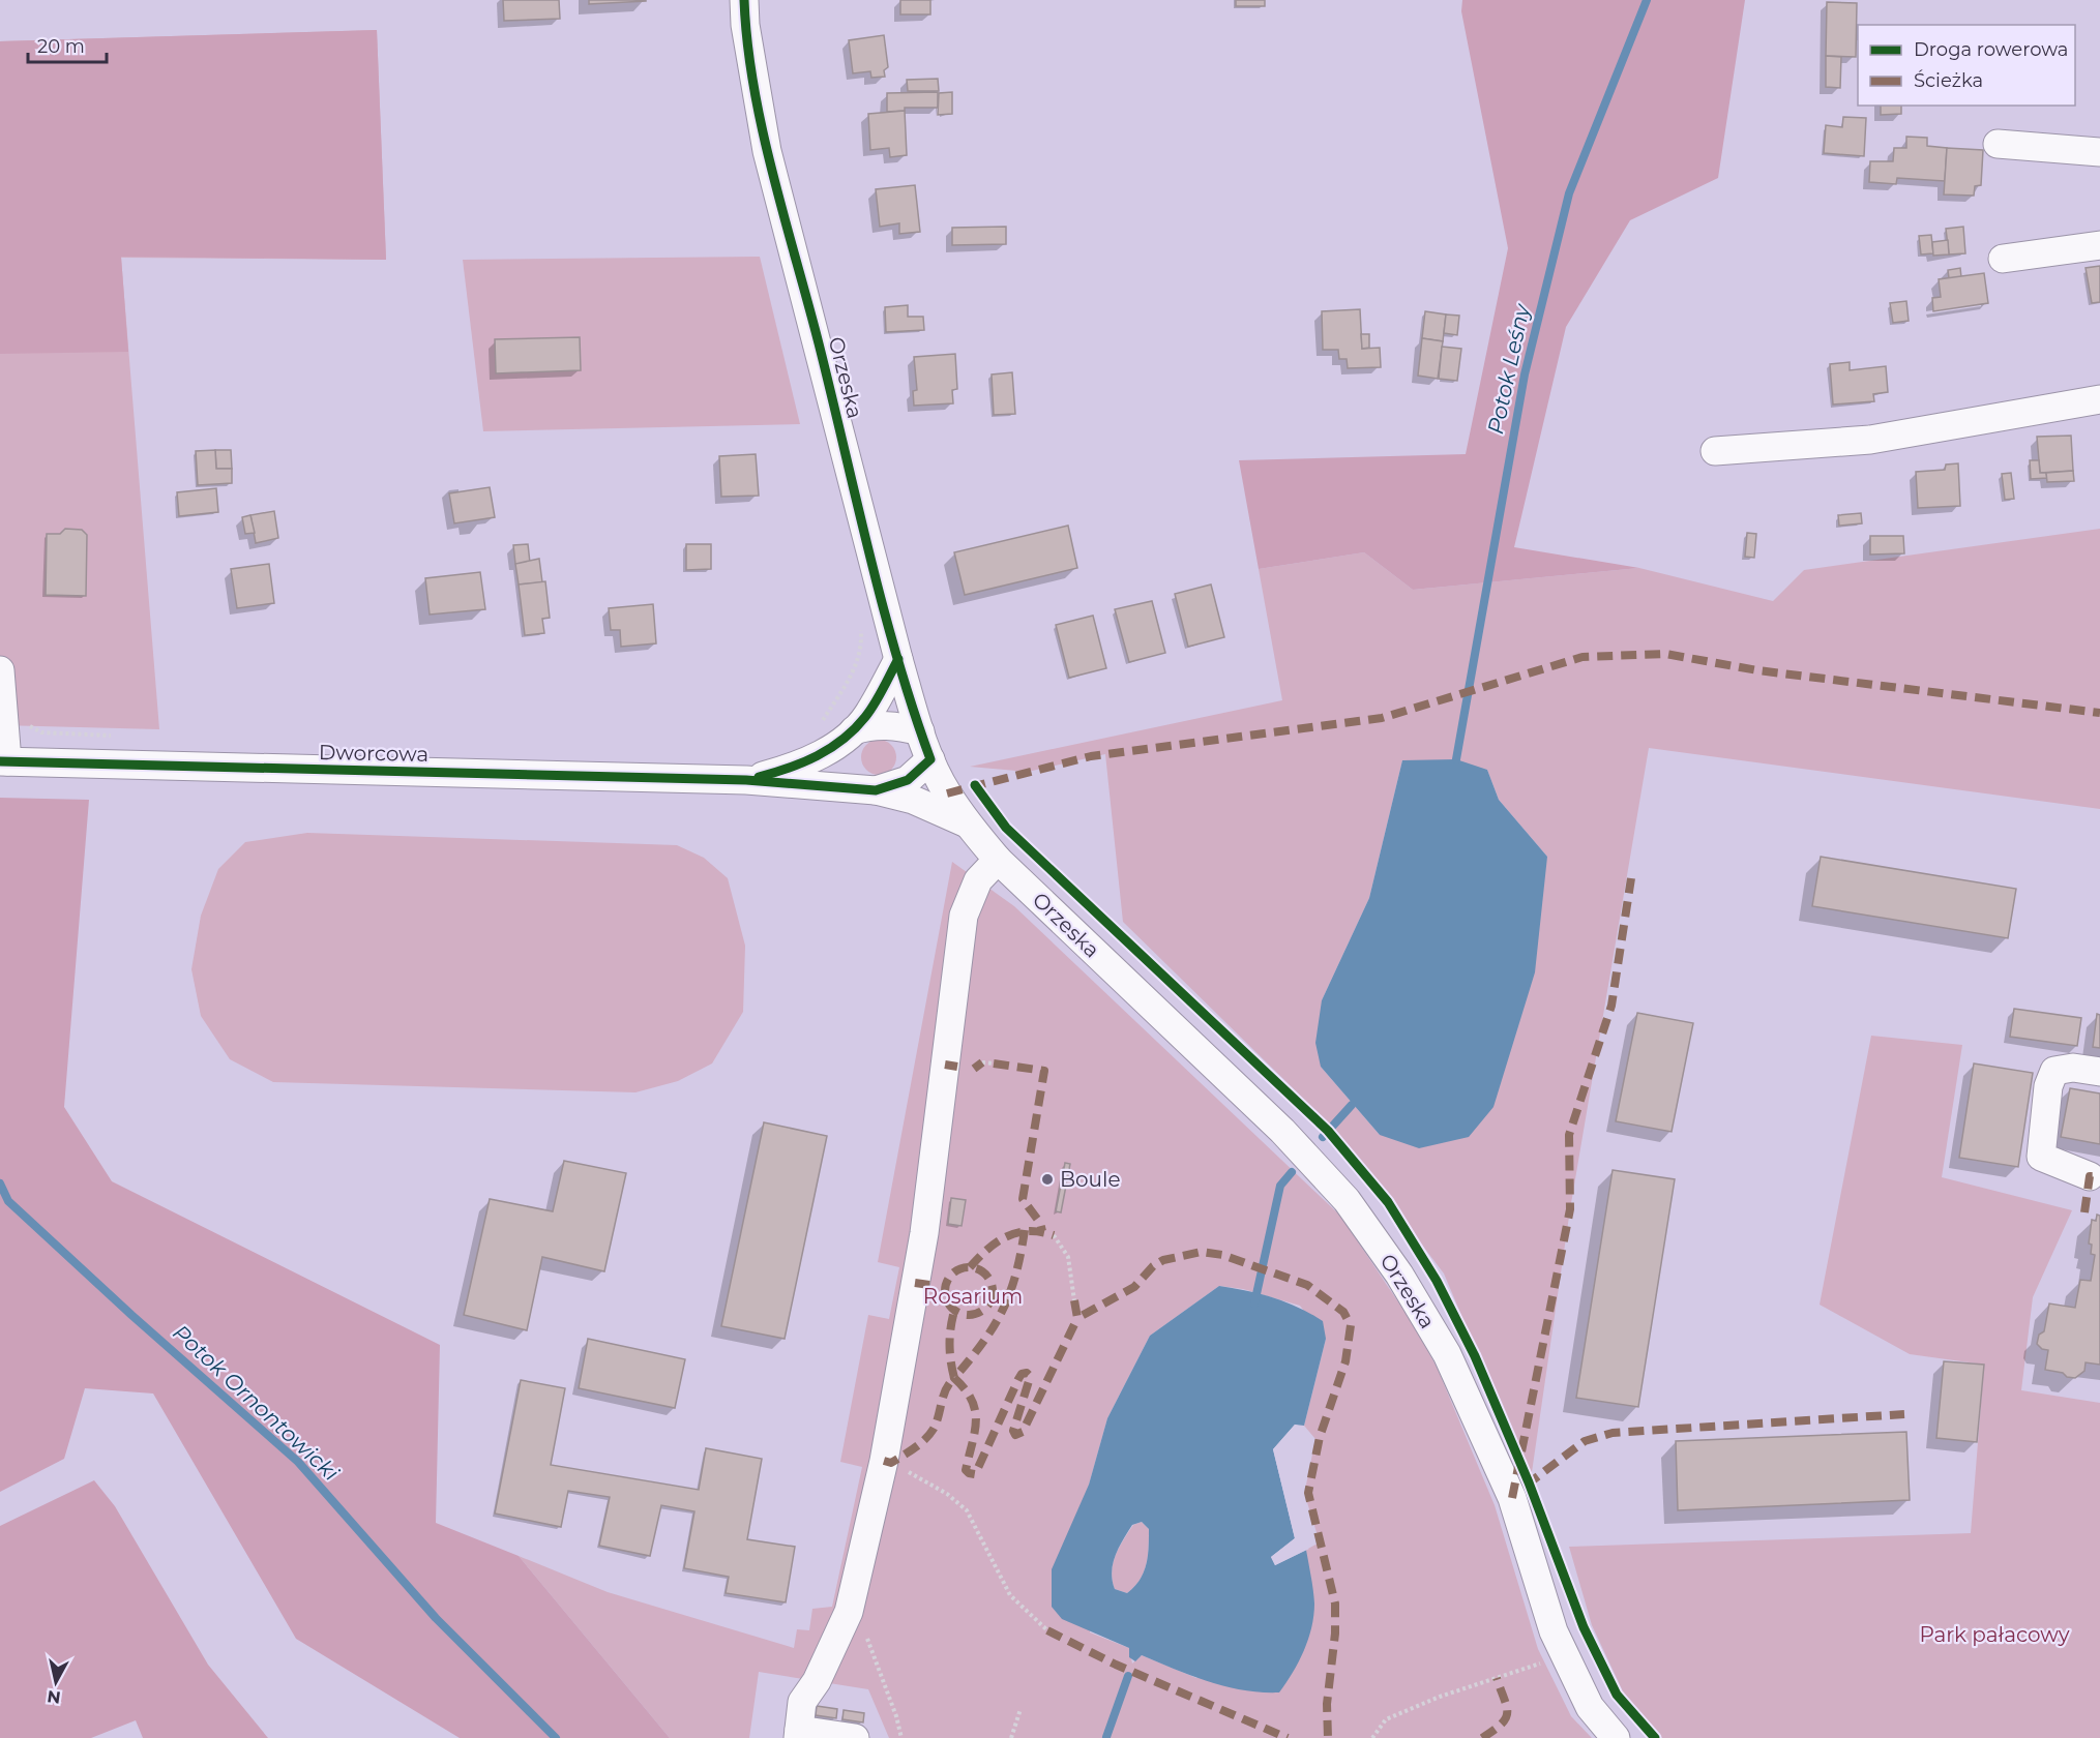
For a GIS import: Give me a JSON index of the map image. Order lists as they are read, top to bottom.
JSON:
{
  "streets": {
    "street": ["Orzeska", "Dworcowa"]
  },
  "crossings": [
    ["Orzeska", "Dworcowa"]
  ],
  "water": ["Potok Leśny", "Potok Ornontowicki"],
  "parks": ["Rosarium", "Park pałacowy"],
  "places": ["Boule"],
  "legend": ["Droga rowerowa", "Ścieżka"],
  "scale_bar": "20 m",
  "north": "bottom"
}
